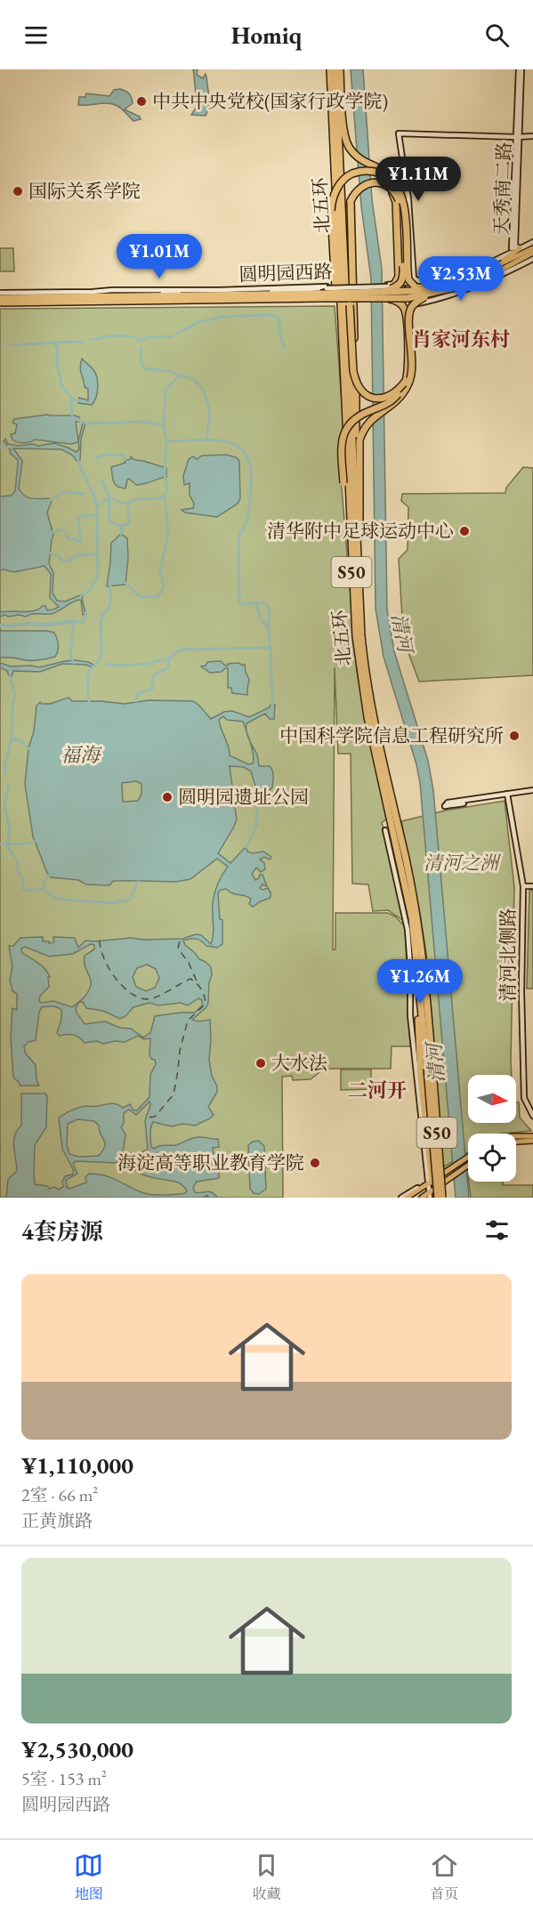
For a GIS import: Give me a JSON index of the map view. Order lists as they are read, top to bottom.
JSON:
{
  "streets": {
    "highway": ["北五环", "圆明园西路", "S50"],
    "street": ["天秀南二路", "清河北侧路"]
  },
  "crossings": [
    ["天秀南二路", "圆明园西路"]
  ],
  "districts": ["肖家河东村", "二河开"],
  "water": ["清河", "福海"],
  "parks": ["清河之洲"],
  "places": [
    "中共中央党校(国家行政学院)",
    "国际关系学院",
    "清华附中足球运动中心",
    "中国科学院信息工程研究所",
    "圆明园遗址公园",
    "大水法",
    "海淀高等职业教育学院"
  ],
  "north": "right",
  "page": {
    "header": "Homiq",
    "price": [
      "¥1.11M",
      "¥1.01M",
      "¥2.53M",
      "¥1.26M"
    ],
    "heading": "4套房源",
    "list": [
      {
        "name": "¥1,110,000",
        "note": "2室 · 66 m² · 正黄旗路"
      },
      {
        "name": "¥2,530,000",
        "note": "5室 · 153 m² · 圆明园西路"
      }
    ],
    "tabs": ["地图", "收藏", "首页"]
  }
}
